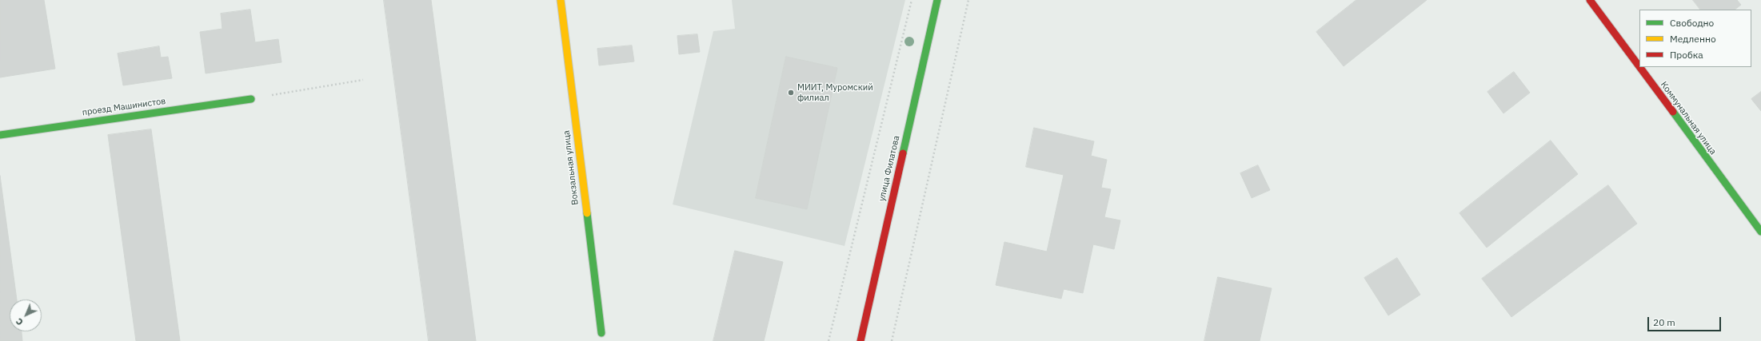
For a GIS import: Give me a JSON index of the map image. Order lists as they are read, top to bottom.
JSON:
{
  "streets": {
    "street": [
      "проезд Машинистов",
      "Коммунальная улица",
      "Вокзальная улица",
      "улица Филатова"
    ]
  },
  "places": ["МИИТ, Муромский филиал"],
  "legend": ["Свободно", "Медленно", "Пробка"],
  "scale_bar": "20 m",
  "north": "bottom left"
}
